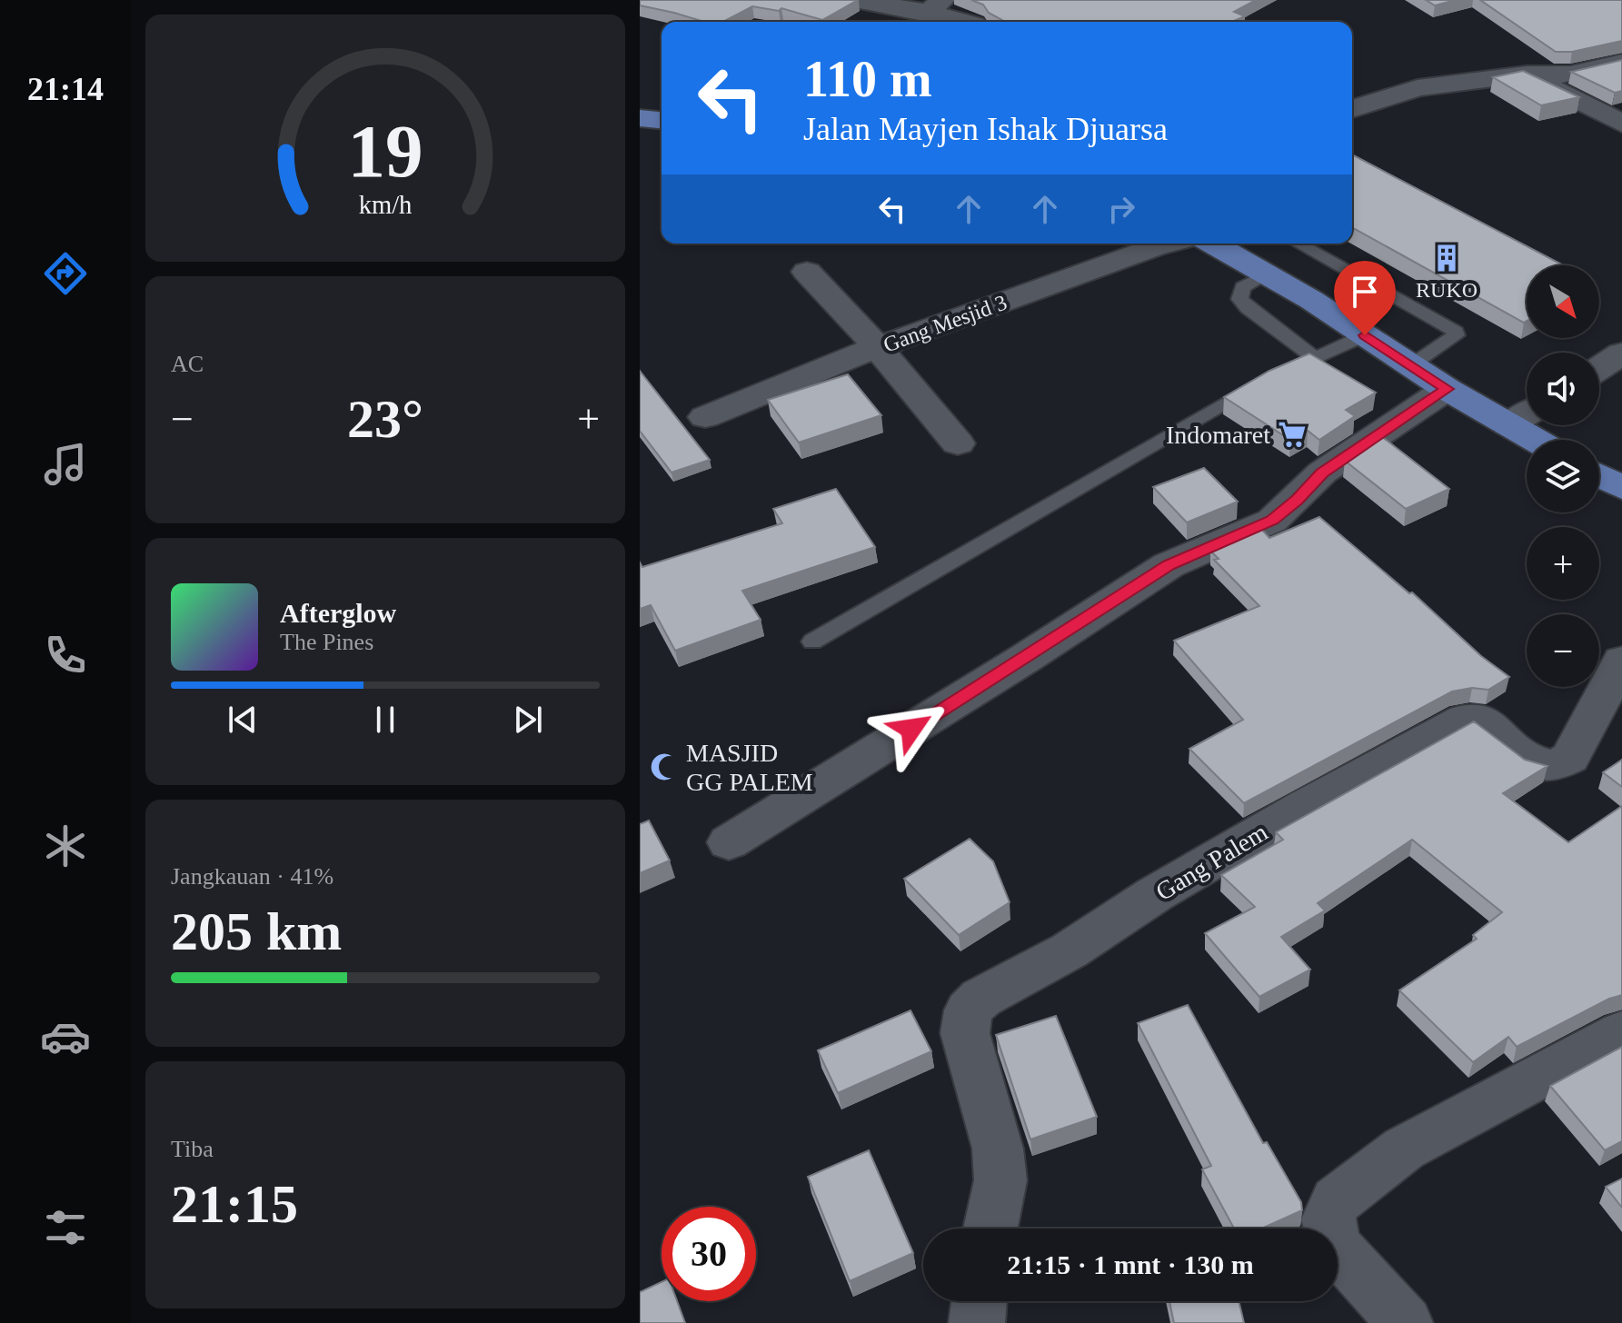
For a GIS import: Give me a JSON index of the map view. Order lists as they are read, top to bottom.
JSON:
{
  "streets": {
    "street": ["Gang Mesjid 3", "Gang Palem"]
  },
  "places": {
    "building": ["RUKO"],
    "supermarket": ["Indomaret"],
    "mosque": ["MASJID GG PALEM"]
  },
  "north": "bottom right",
  "page": {
    "tabs": "21:14",
    "turn": ["110 m", "Jalan Mayjen Ishak Djuarsa"],
    "map_buttons": ["+", "−"],
    "tile": [
      "AC",
      ["Jangkauan · 41%", "205 km"],
      ["Tiba", "21:15"]
    ],
    "heat": ["−", "23°", "+"],
    "song": ["Afterglow", "The Pines"],
    "limit": "30",
    "trip": "21:15 · 1 mnt · 130 m",
    "gauge": ["19", "km/h"]
  }
}
